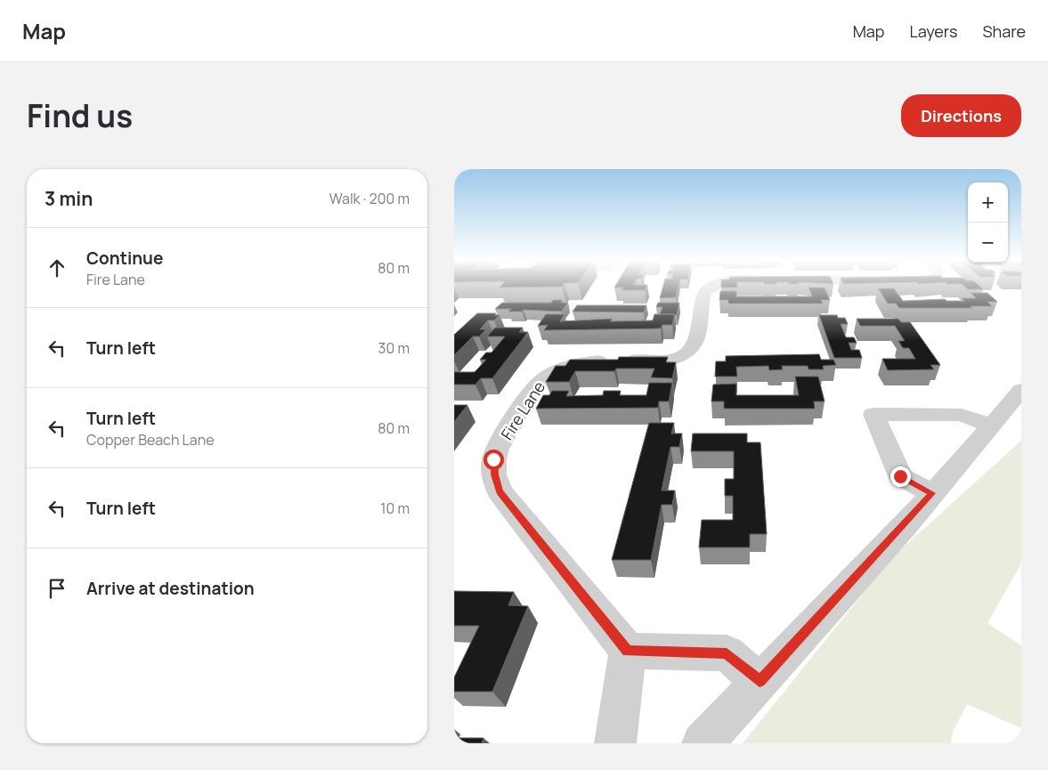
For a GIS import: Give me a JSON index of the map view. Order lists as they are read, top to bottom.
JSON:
{
  "streets": {
    "street": ["Fire Lane"]
  },
  "page": {
    "header": "Map",
    "nav": ["Map", "Layers", "Share"],
    "title": "Find us",
    "buttons": "Directions",
    "heading": ["3 min", "Walk · 200 m"],
    "map_buttons": ["+", "−"],
    "list": [
      ["Continue", "Fire Lane", "80 m"],
      ["Turn left", "30 m"],
      ["Turn left", "Copper Beach Lane", "80 m"],
      ["Turn left", "10 m"],
      "Arrive at destination"
    ]
  }
}
